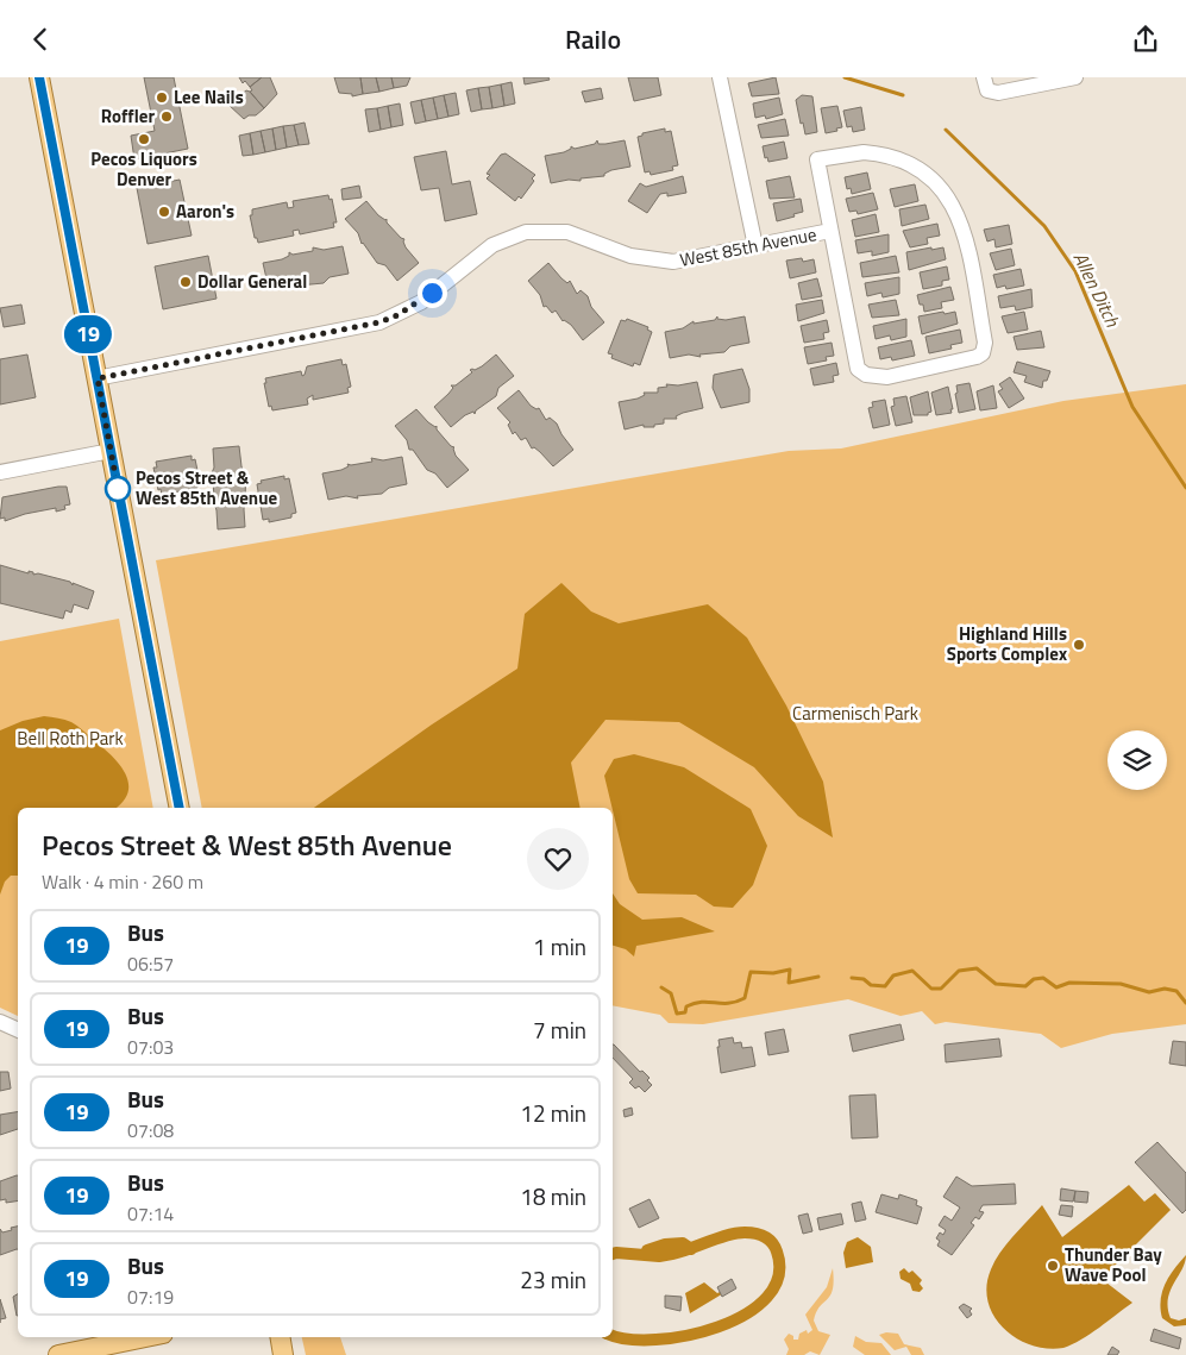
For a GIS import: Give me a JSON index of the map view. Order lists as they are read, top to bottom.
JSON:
{
  "streets": {
    "street": ["West 85th Avenue"]
  },
  "water": ["Allen Ditch"],
  "parks": ["Carmenisch Park", "Bell Roth Park"],
  "places": [
    "Lee Nails",
    "Roffler",
    "Pecos Liquors Denver",
    "Aaron's",
    "Dollar General",
    "Pecos Street & West 85th Avenue",
    "Highland Hills Sports Complex",
    "Thunder Bay Wave Pool"
  ],
  "lines": ["bus line 19"],
  "page": {
    "header": "Railo",
    "on_map": "19",
    "heading": ["Pecos Street & West 85th Avenue", "Walk · 4 min · 260 m"],
    "list": [
      {
        "mark": "19",
        "name": "Bus",
        "note": "06:57",
        "value": "1 min"
      },
      {
        "mark": "19",
        "name": "Bus",
        "note": "07:03",
        "value": "7 min"
      },
      {
        "mark": "19",
        "name": "Bus",
        "note": "07:08",
        "value": "12 min"
      },
      {
        "mark": "19",
        "name": "Bus",
        "note": "07:14",
        "value": "18 min"
      },
      {
        "mark": "19",
        "name": "Bus",
        "note": "07:19",
        "value": "23 min"
      }
    ]
  }
}
